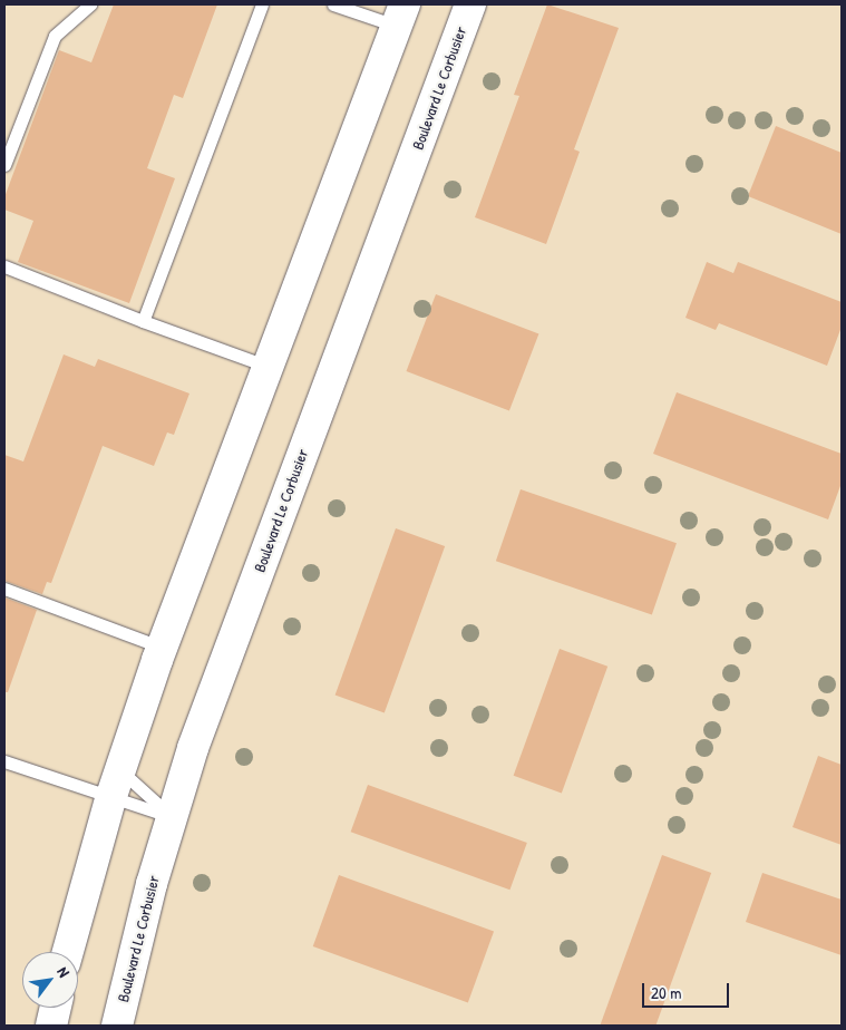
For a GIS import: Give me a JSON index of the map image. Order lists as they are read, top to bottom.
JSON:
{
  "streets": {
    "street": ["Boulevard Le Corbusier"]
  },
  "scale_bar": "20 m",
  "north": "top right"
}
